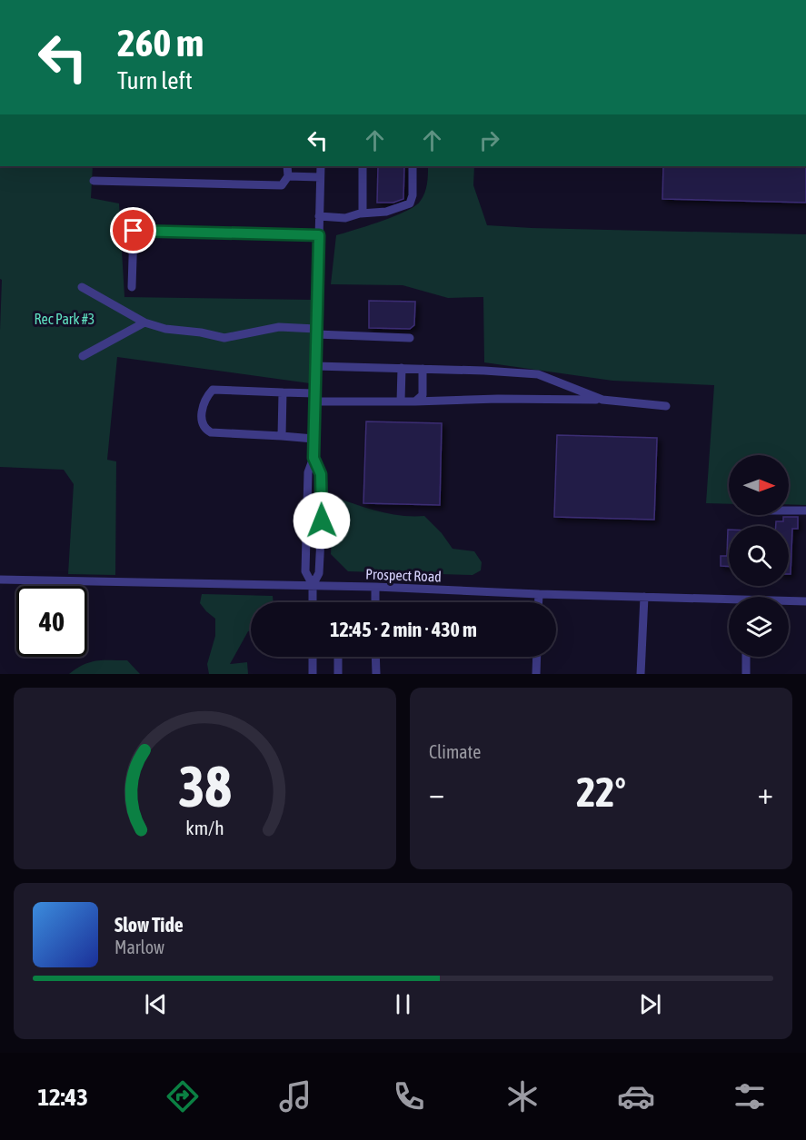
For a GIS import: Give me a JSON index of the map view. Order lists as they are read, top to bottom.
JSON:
{
  "streets": {
    "street": ["Prospect Road"]
  },
  "parks": ["Rec Park #3"],
  "north": "right",
  "page": {
    "turn": ["260 m", "Turn left"],
    "limit": "40",
    "trip": "12:45 · 2 min · 430 m",
    "tile": "Climate",
    "heat": ["−", "22°", "+"],
    "song": ["Slow Tide", "Marlow"],
    "tabs": "12:43",
    "gauge": ["38", "km/h"]
  }
}
